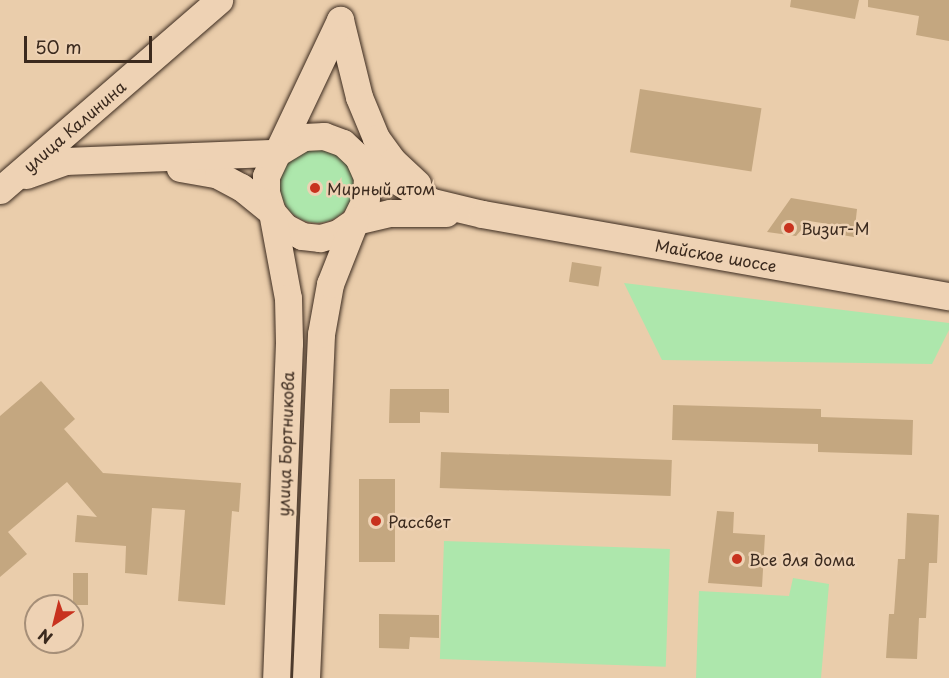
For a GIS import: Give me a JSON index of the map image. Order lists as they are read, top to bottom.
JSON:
{
  "streets": {
    "street": ["улица Калинина", "Майское шоссе", "улица Бортникова"]
  },
  "crossings": [
    ["улица Калинина", "Майское шоссе"],
    ["улица Калинина", "улица Бортникова"],
    ["Майское шоссе", "улица Бортникова"]
  ],
  "places": [
    "Мирный атом",
    "Визит-М",
    "Рассвет",
    "Все для дома"
  ],
  "scale_bar": "50 m",
  "north": "bottom left"
}
